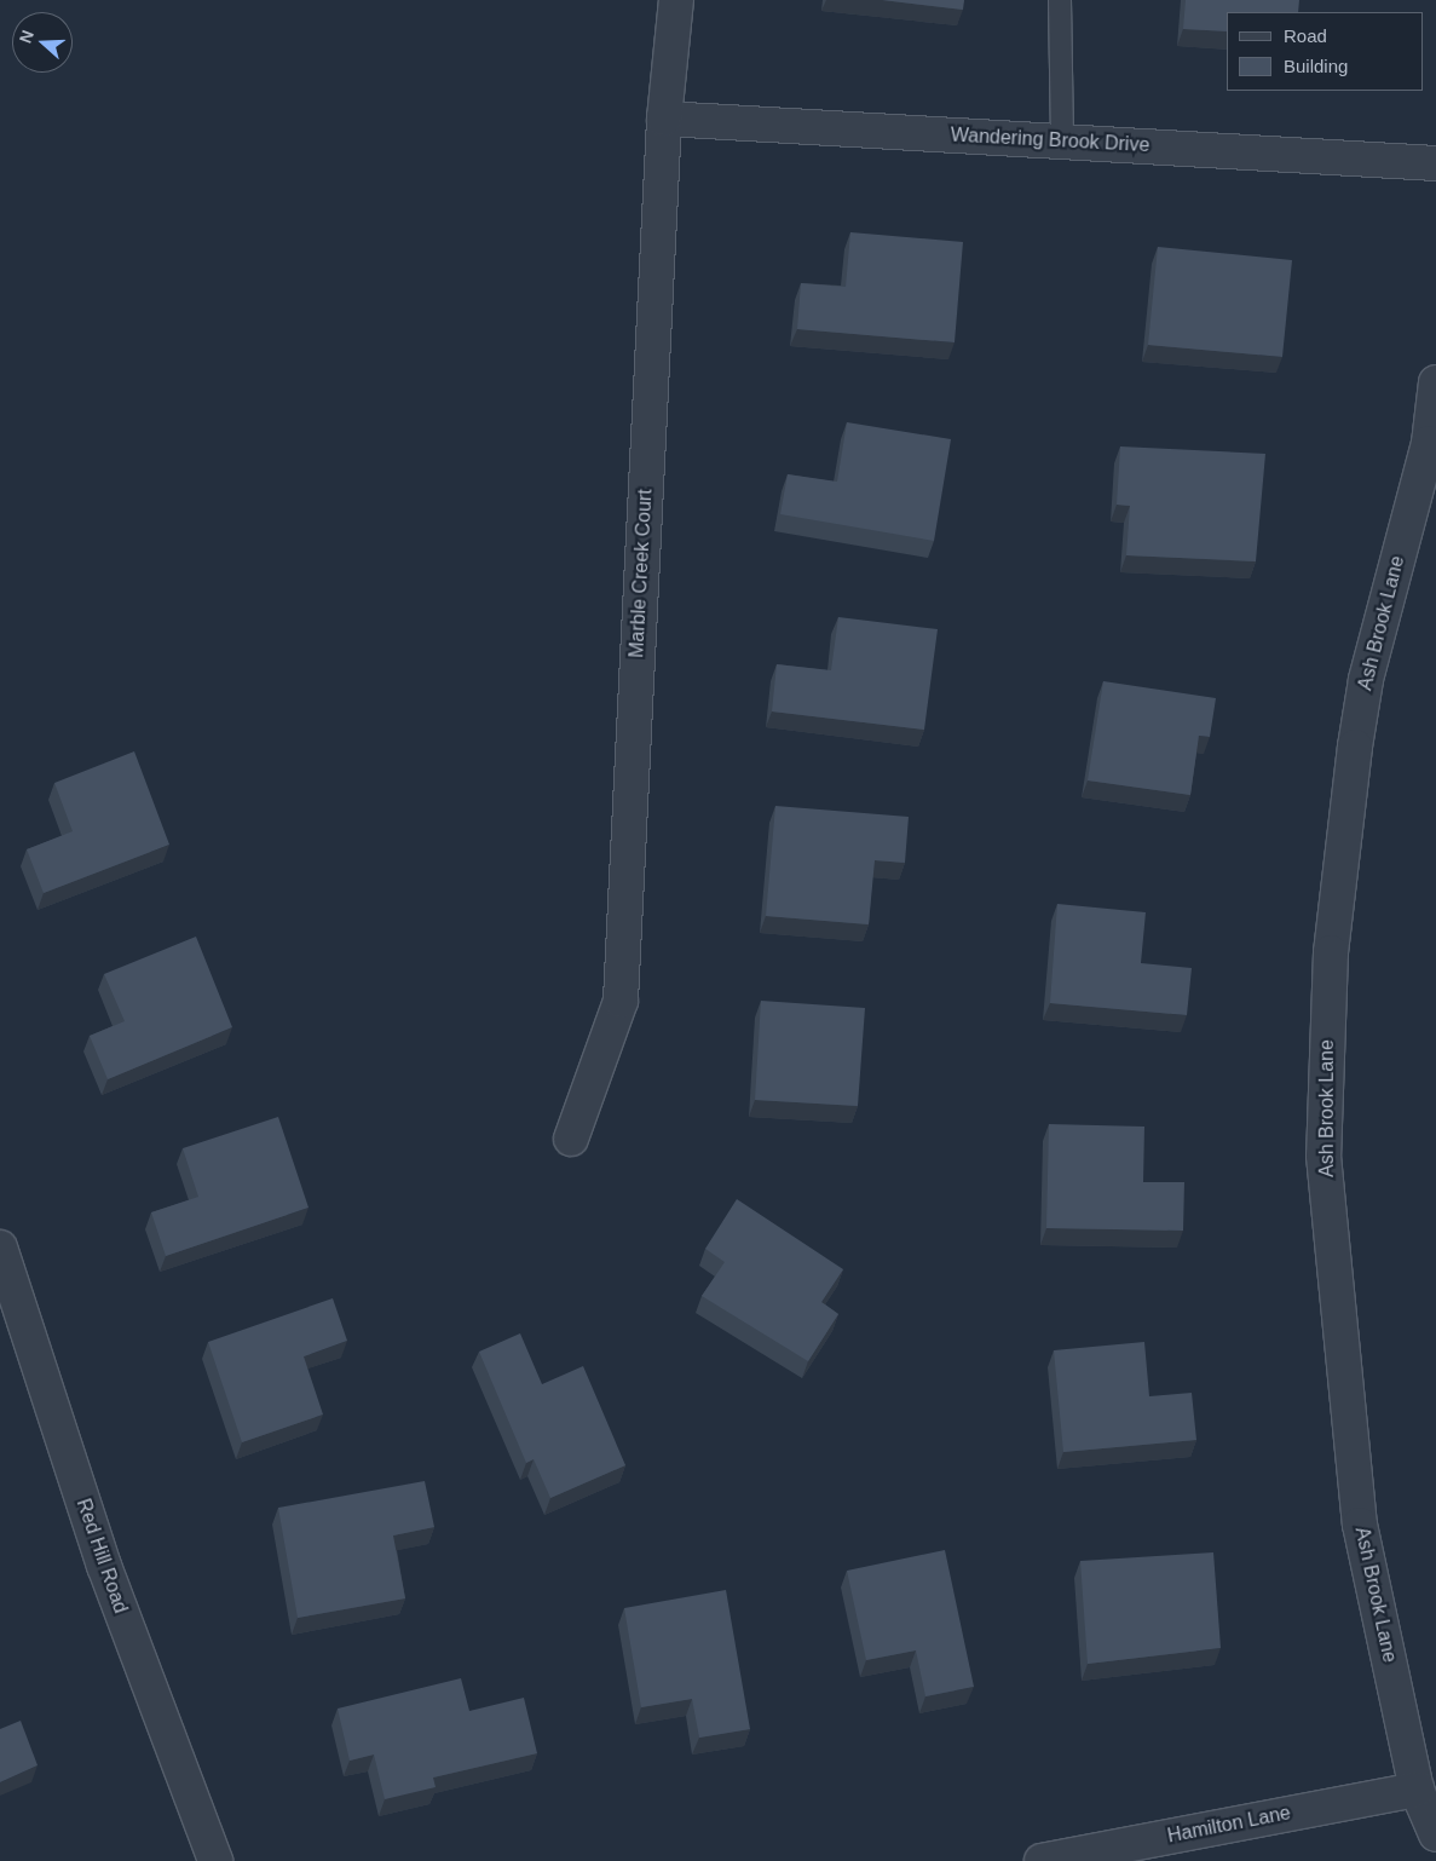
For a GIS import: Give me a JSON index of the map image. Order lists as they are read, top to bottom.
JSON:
{
  "streets": {
    "street": [
      "Wandering Brook Drive",
      "Marble Creek Court",
      "Ash Brook Lane",
      "Red Hill Road",
      "Hamilton Lane"
    ]
  },
  "crossings": [
    ["Wandering Brook Drive", "Marble Creek Court"],
    ["Ash Brook Lane", "Hamilton Lane"]
  ],
  "legend": ["Road", "Building"],
  "north": "left"
}
